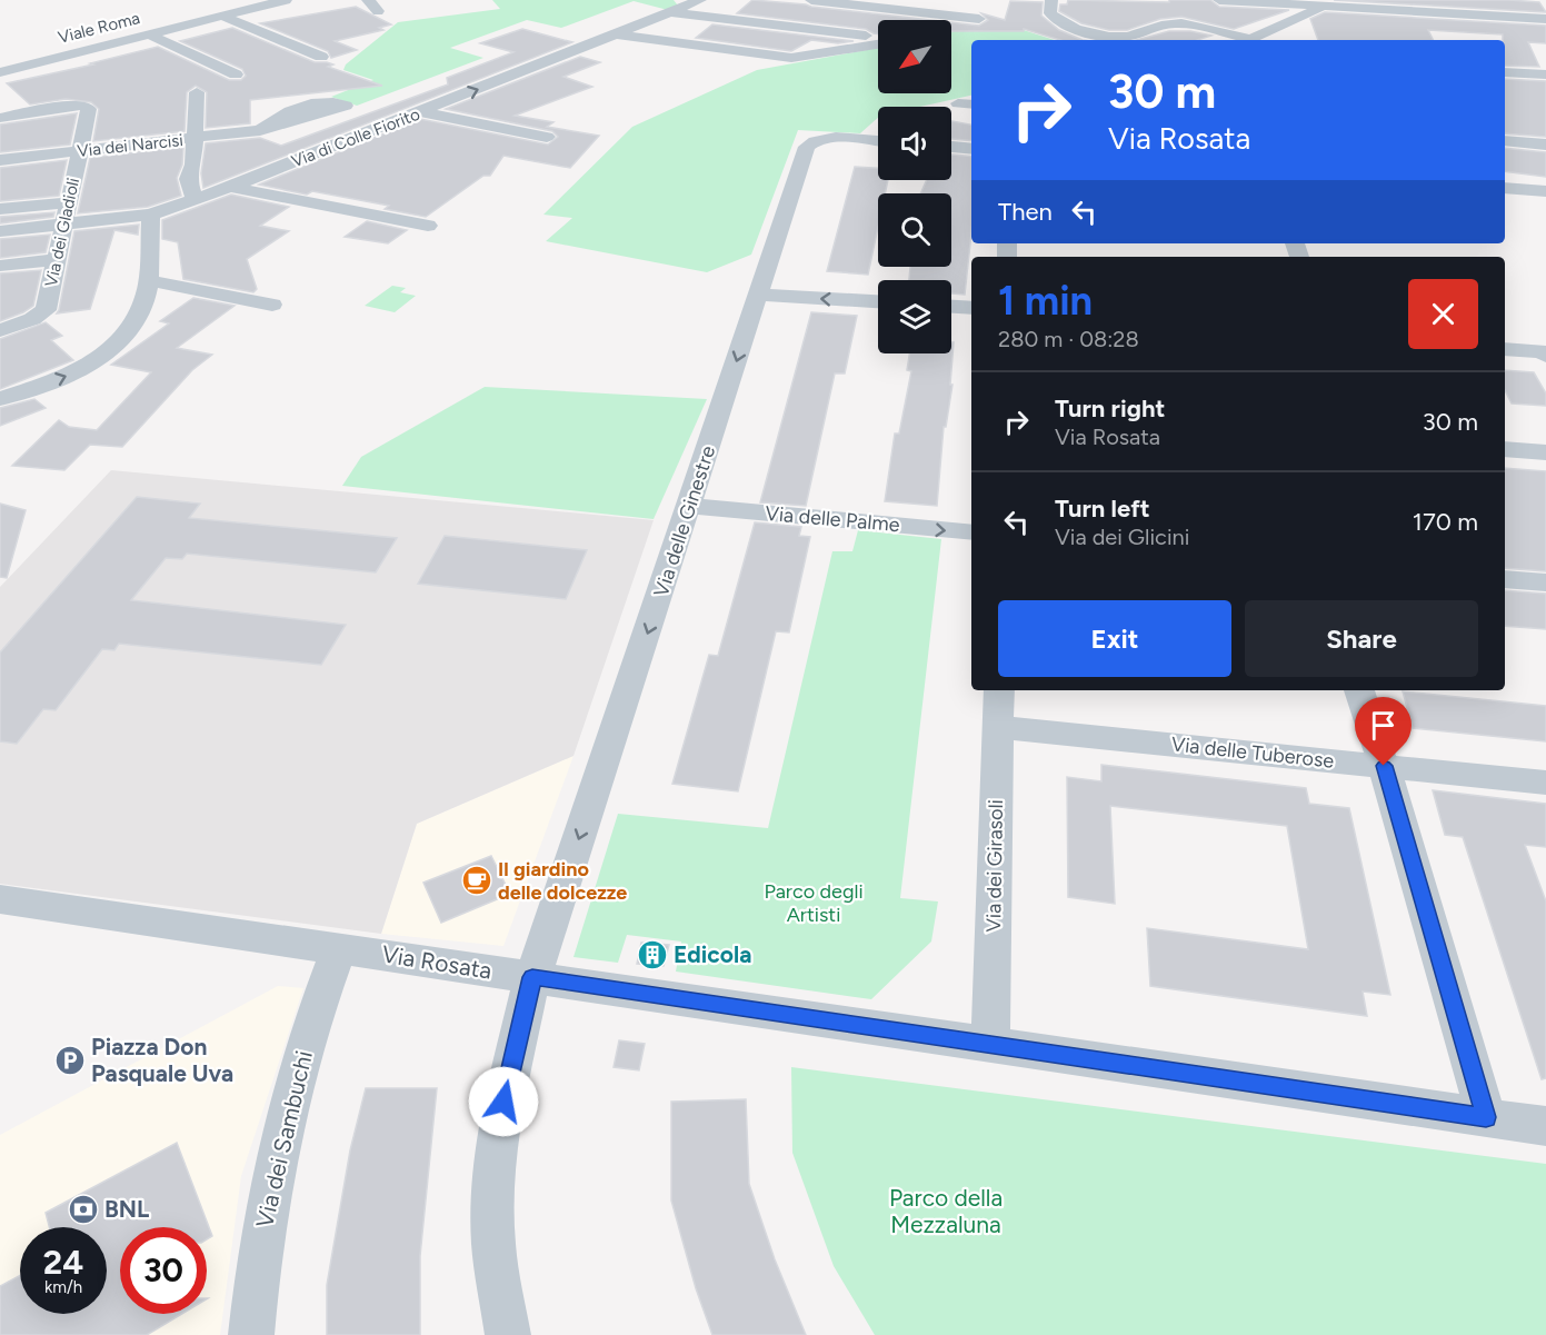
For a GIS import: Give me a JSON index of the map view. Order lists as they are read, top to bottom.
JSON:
{
  "streets": {
    "street": [
      "Viale Roma",
      "Via di Colle Fiorito",
      "Via dei Narcisi",
      "Via dei Gladioli",
      "Via delle Palme",
      "Via delle Ginestre",
      "Via delle Tuberose",
      "Via dei Girasoli",
      "Via Rosata",
      "Via dei Sambuchi"
    ]
  },
  "crossings": [
    ["Via di Colle Fiorito", "Via dei Narcisi"],
    ["Via di Colle Fiorito", "Via dei Gladioli"],
    ["Via dei Narcisi", "Via dei Gladioli"],
    ["Via delle Palme", "Via delle Ginestre"],
    ["Via delle Ginestre", "Via Rosata"],
    ["Via delle Tuberose", "Via dei Girasoli"],
    ["Via dei Girasoli", "Via Rosata"],
    ["Via Rosata", "Via dei Sambuchi"]
  ],
  "one_way": ["Via delle Ginestre"],
  "parks": ["Parco degli Artisti", "Parco della Mezzaluna"],
  "places": {
    "cafe": ["Il giardino delle dolcezze"],
    "building": ["Edicola"],
    "parking": ["Piazza Don Pasquale Uva"],
    "bank": ["BNL"]
  },
  "north": "bottom left",
  "page": {
    "turn": ["30 m", "Via Rosata"],
    "then": "Then",
    "heading": ["1 min", "280 m · 08:28"],
    "list": [
      {
        "name": "Turn right",
        "note": "Via Rosata",
        "value": "30 m"
      },
      {
        "name": "Turn left",
        "note": "Via dei Glicini",
        "value": "170 m"
      }
    ],
    "buttons": ["Exit", "Share"],
    "speed": "24 km/h",
    "limit": "30"
  }
}
